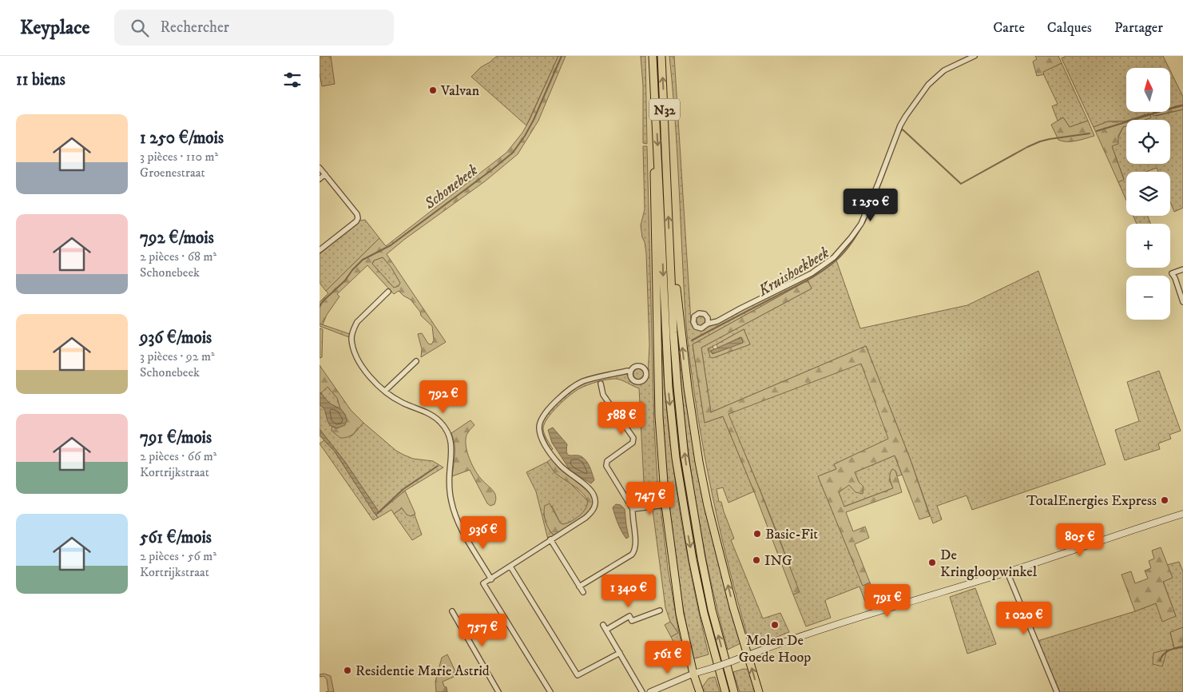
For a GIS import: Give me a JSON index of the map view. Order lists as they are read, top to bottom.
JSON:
{
  "streets": {
    "highway": ["N32"]
  },
  "water": ["Schonebeek", "Kruishoekbeek"],
  "places": [
    "Valvan",
    "TotalEnergies Express",
    "Basic-Fit",
    "ING",
    "De Kringloopwinkel",
    "Molen De Goede Hoop",
    "Residentie Marie Astrid"
  ],
  "north": "top",
  "page": {
    "header": "Keyplace",
    "search": "Rechercher",
    "nav": ["Carte", "Calques", "Partager"],
    "heading": "11 biens",
    "map_buttons": ["+", "−"],
    "list": [
      {
        "name": "1 250 €/mois",
        "note": "3 pièces · 110 m² · Groenestraat"
      },
      {
        "name": "792 €/mois",
        "note": "2 pièces · 68 m² · Schonebeek"
      },
      {
        "name": "936 €/mois",
        "note": "3 pièces · 92 m² · Schonebeek"
      },
      {
        "name": "791 €/mois",
        "note": "2 pièces · 66 m² · Kortrijkstraat"
      },
      {
        "name": "561 €/mois",
        "note": "2 pièces · 56 m² · Kortrijkstraat"
      }
    ],
    "price": [
      "1 250 €",
      "792 €",
      "588 €",
      "747 €",
      "936 €",
      "805 €",
      "1 340 €",
      "791 €",
      "1 020 €",
      "757 €",
      "561 €"
    ]
  }
}
